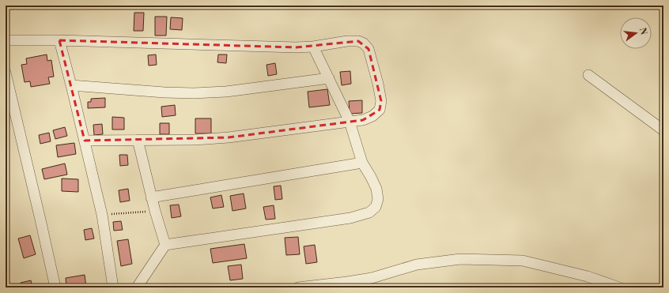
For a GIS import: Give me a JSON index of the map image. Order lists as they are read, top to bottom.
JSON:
{
  "north": "right"
}
